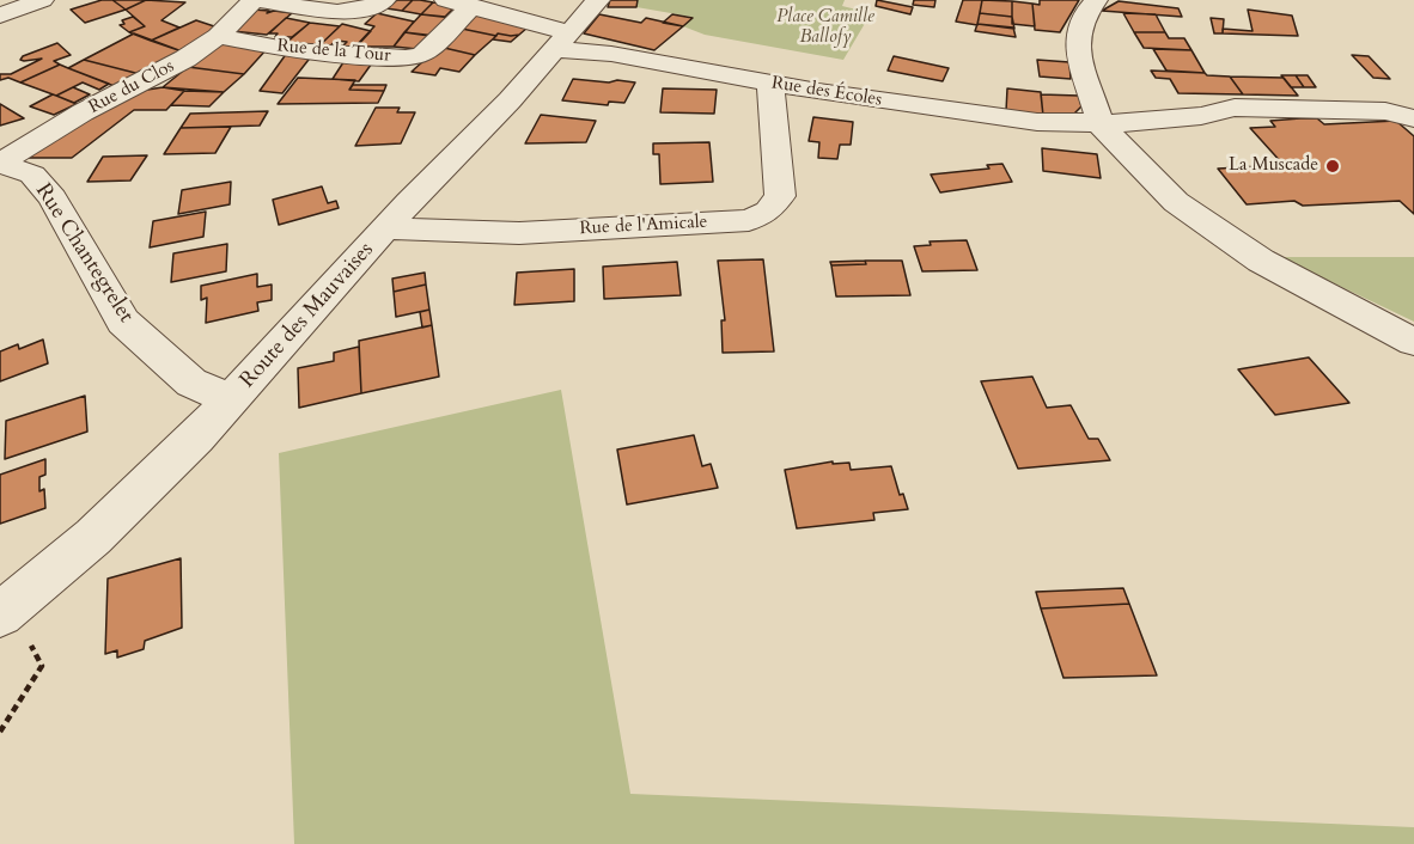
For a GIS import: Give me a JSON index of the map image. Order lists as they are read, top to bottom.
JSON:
{
  "streets": {
    "street": [
      "Rue de la Tour",
      "Rue du Clos",
      "Rue des Écoles",
      "Rue de l'Amicale",
      "Rue Chantegrelet",
      "Route des Mauvaises"
    ]
  },
  "crossings": [
    ["Rue de la Tour", "Rue du Clos"],
    ["Rue de la Tour", "Rue des Écoles"],
    ["Rue du Clos", "Rue Chantegrelet"],
    ["Rue des Écoles", "Rue de l'Amicale"],
    ["Rue des Écoles", "Route des Mauvaises"],
    ["Rue de l'Amicale", "Route des Mauvaises"],
    ["Rue Chantegrelet", "Route des Mauvaises"]
  ],
  "parks": ["Place Camille Ballofy"],
  "places": ["La Muscade"]
}
